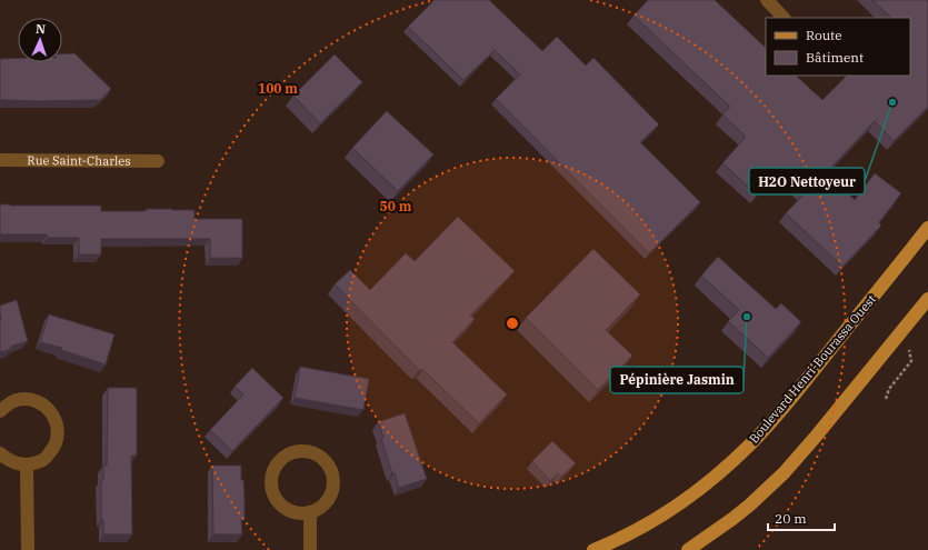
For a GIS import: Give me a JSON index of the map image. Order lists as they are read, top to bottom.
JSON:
{
  "streets": {
    "main road": ["Boulevard Henri-Bourassa Ouest"],
    "street": ["Rue Saint-Charles"]
  },
  "places": ["H2O Nettoyeur", "Pépinière Jasmin"],
  "legend": ["Route", "Bâtiment"],
  "scale_bar": "20 m",
  "north": "top",
  "rings": ["100 m", "50 m"]
}
